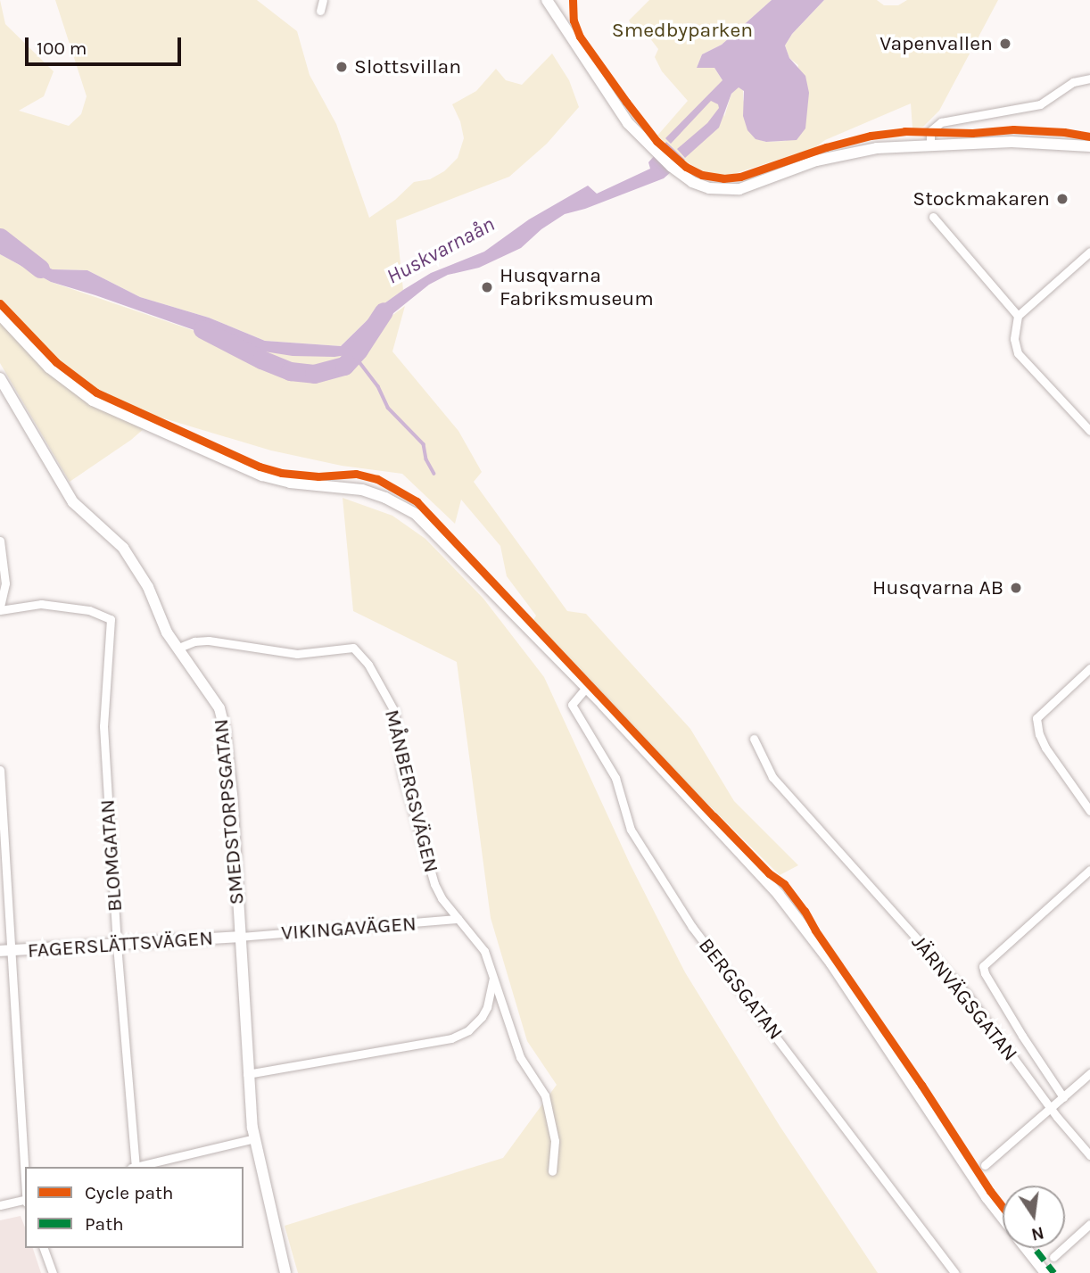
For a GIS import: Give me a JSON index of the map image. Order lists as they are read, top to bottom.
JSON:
{
  "streets": {
    "street": [
      "MÅNBERGSVÄGEN",
      "SMEDSTORPSGATAN",
      "BLOMGATAN",
      "VIKINGAVÄGEN",
      "FAGERSLÄTTSVÄGEN",
      "BERGSGATAN",
      "JÄRNVÄGSGATAN"
    ]
  },
  "crossings": [
    ["MÅNBERGSVÄGEN", "SMEDSTORPSGATAN"],
    ["MÅNBERGSVÄGEN", "VIKINGAVÄGEN"],
    ["SMEDSTORPSGATAN", "VIKINGAVÄGEN"],
    ["SMEDSTORPSGATAN", "FAGERSLÄTTSVÄGEN"],
    ["BLOMGATAN", "FAGERSLÄTTSVÄGEN"],
    ["VIKINGAVÄGEN", "FAGERSLÄTTSVÄGEN"]
  ],
  "water": ["Huskvarnaån"],
  "parks": ["Smedbyparken"],
  "places": [
    "Vapenvallen",
    "Slottsvillan",
    "Stockmakaren",
    "Husqvarna Fabriksmuseum",
    "Husqvarna AB"
  ],
  "legend": ["Cycle path", "Path"],
  "scale_bar": "100 m",
  "north": "bottom"
}
